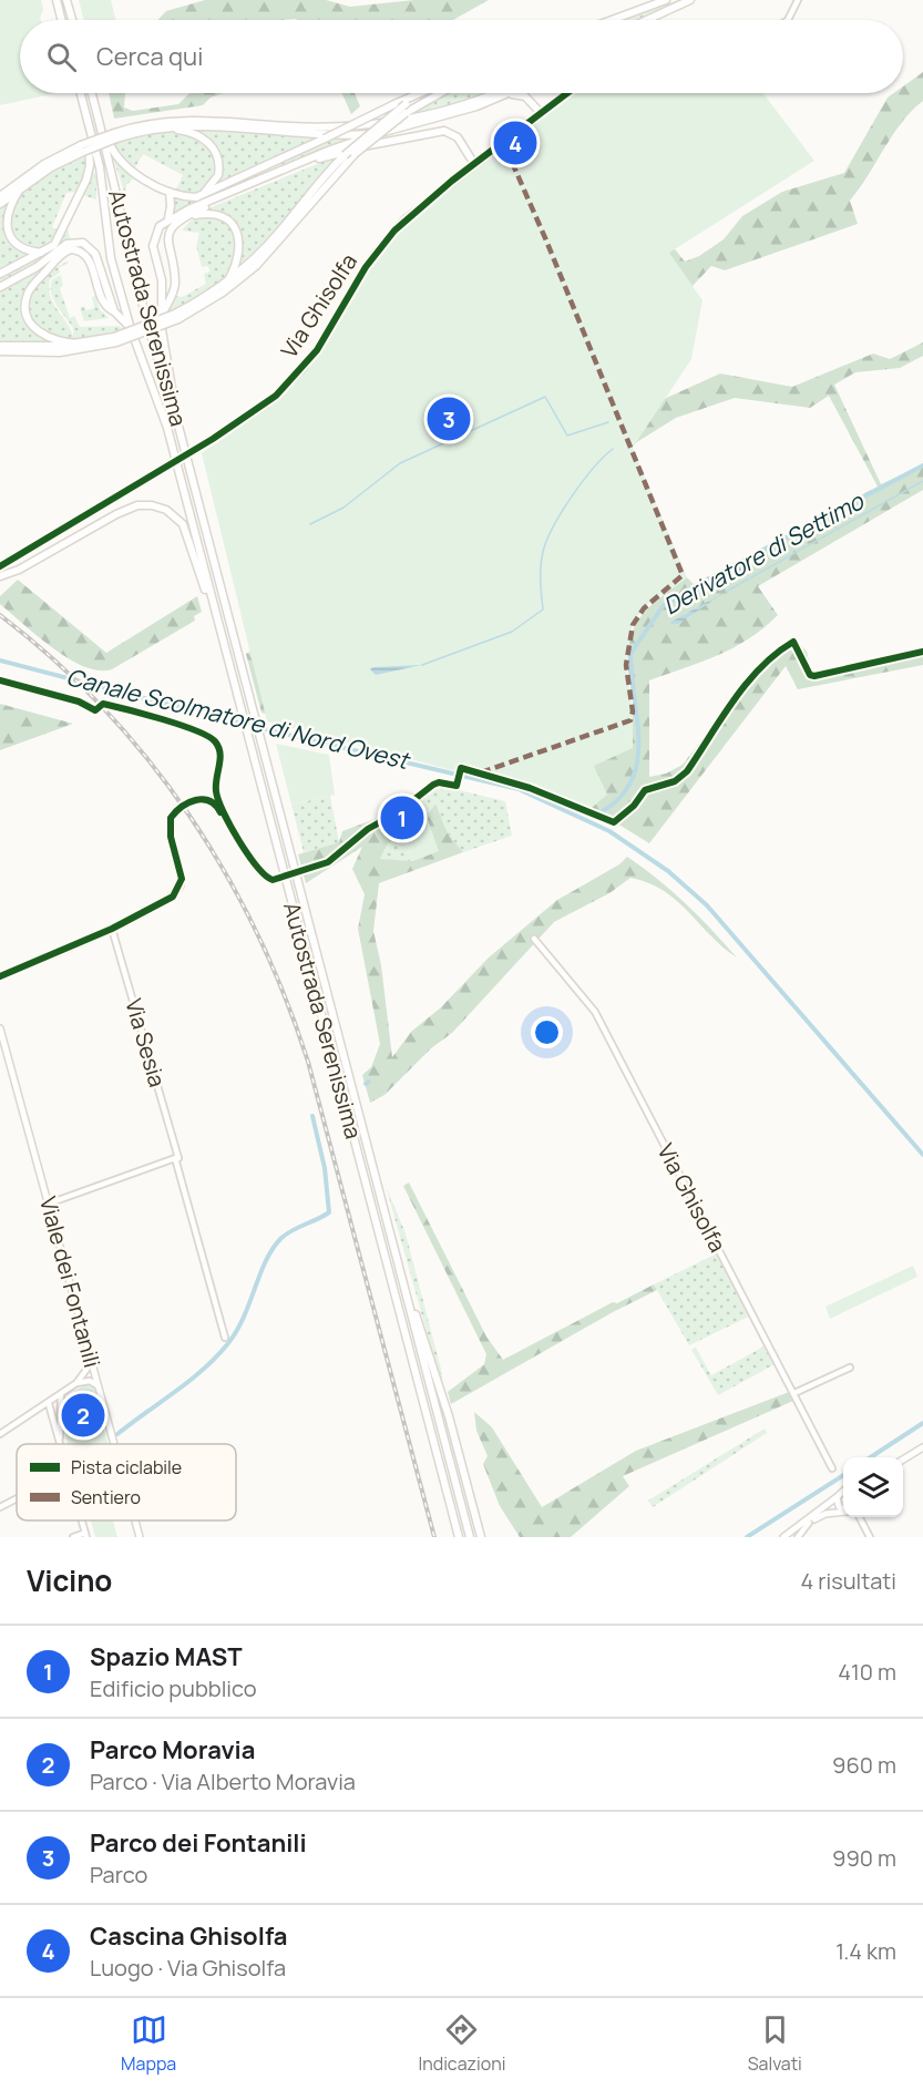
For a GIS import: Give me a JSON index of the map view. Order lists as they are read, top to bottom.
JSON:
{
  "streets": {
    "highway": ["Autostrada Serenissima"],
    "main road": ["Viale dei Fontanili"],
    "street": ["Via Ghisolfa", "Via Sesia"]
  },
  "water": ["Derivatore di Settimo", "Canale Scolmatore di Nord Ovest"],
  "legend": ["Pista ciclabile", "Sentiero"],
  "page": {
    "search": "Cerca qui",
    "pins": [
      "4",
      "3",
      "1",
      "2"
    ],
    "heading": ["Vicino", "4 risultati"],
    "list": [
      {
        "mark": "1",
        "name": "Spazio MAST",
        "note": "Edificio pubblico",
        "value": "410 m"
      },
      {
        "mark": "2",
        "name": "Parco Moravia",
        "note": "Parco · Via Alberto Moravia",
        "value": "960 m"
      },
      {
        "mark": "3",
        "name": "Parco dei Fontanili",
        "note": "Parco",
        "value": "990 m"
      },
      {
        "mark": "4",
        "name": "Cascina Ghisolfa",
        "note": "Luogo · Via Ghisolfa",
        "value": "1.4 km"
      }
    ],
    "nav": ["Mappa", "Indicazioni", "Salvati"]
  }
}
